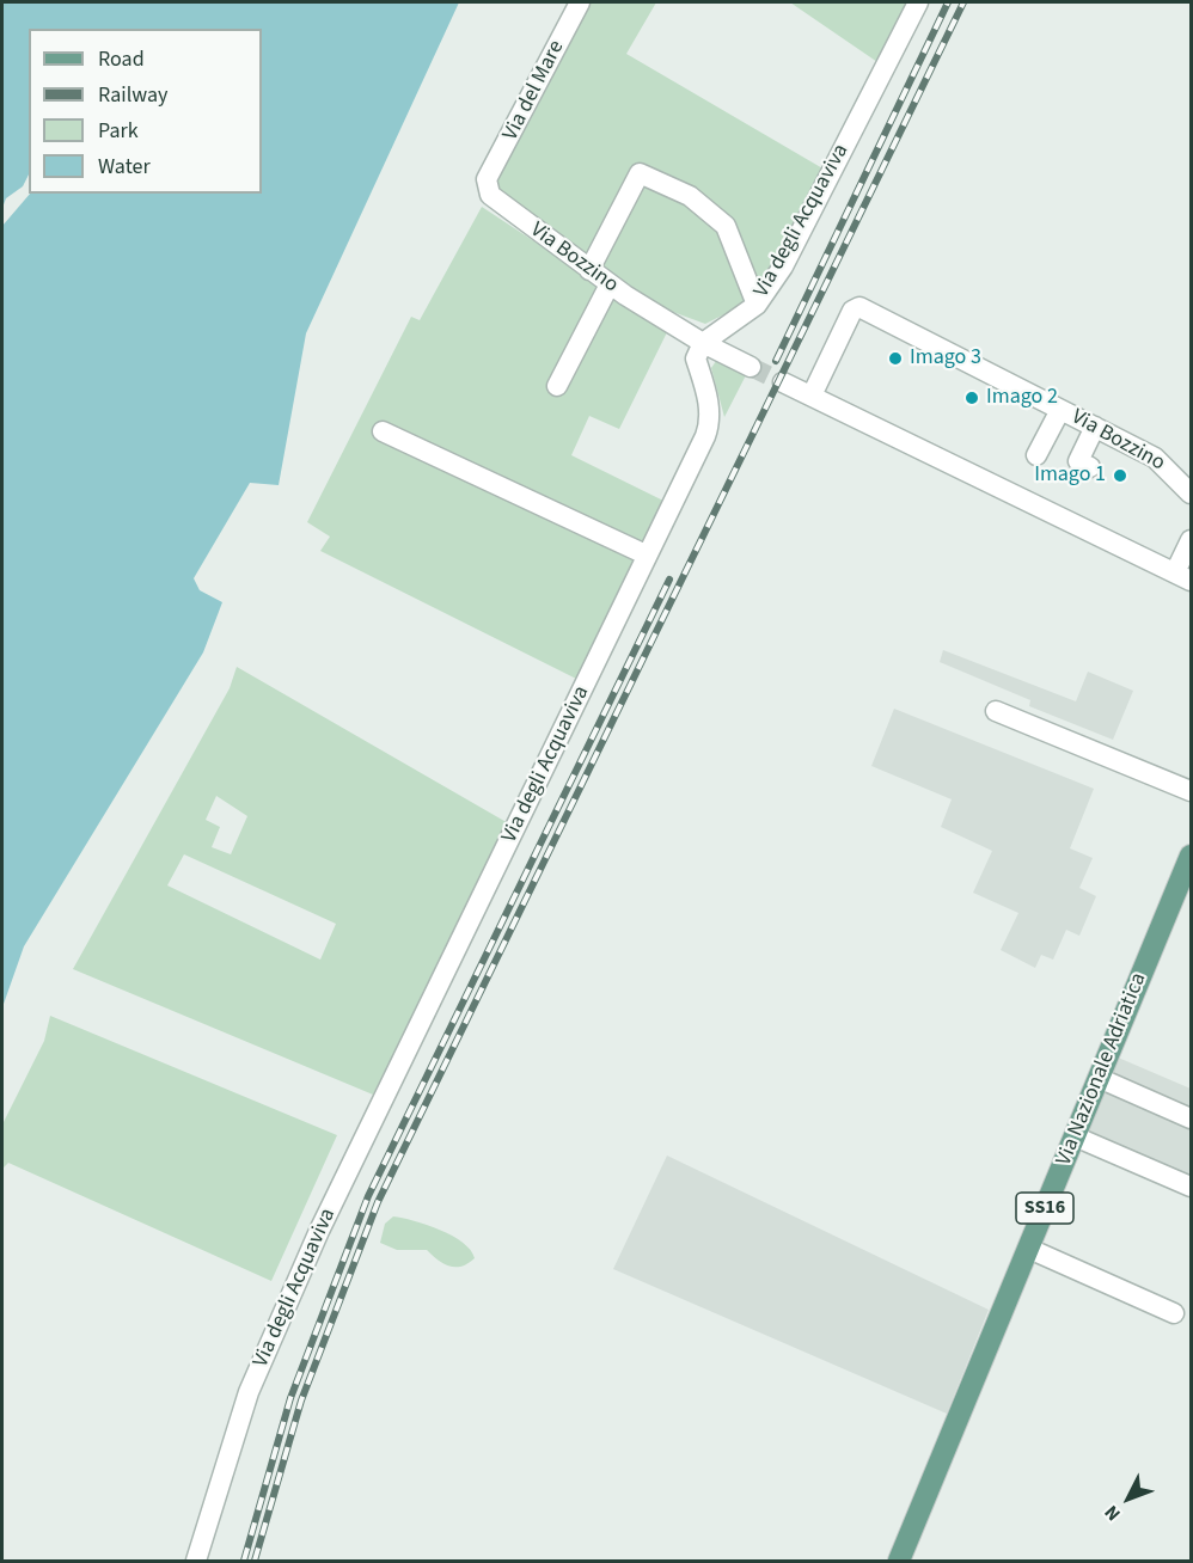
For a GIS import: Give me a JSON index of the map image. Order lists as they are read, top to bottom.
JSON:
{
  "streets": {
    "main road": ["Via Nazionale Adriatica", "SS16"],
    "street": ["Via del Mare", "Via degli Acquaviva", "Via Bozzino"]
  },
  "crossings": [
    ["Via del Mare", "Via Bozzino"],
    ["Via degli Acquaviva", "Via Bozzino"]
  ],
  "places": ["Imago 3", "Imago 2", "Imago 1"],
  "legend": [
    "Road",
    "Railway",
    "Park",
    "Water"
  ],
  "north": "bottom left"
}
